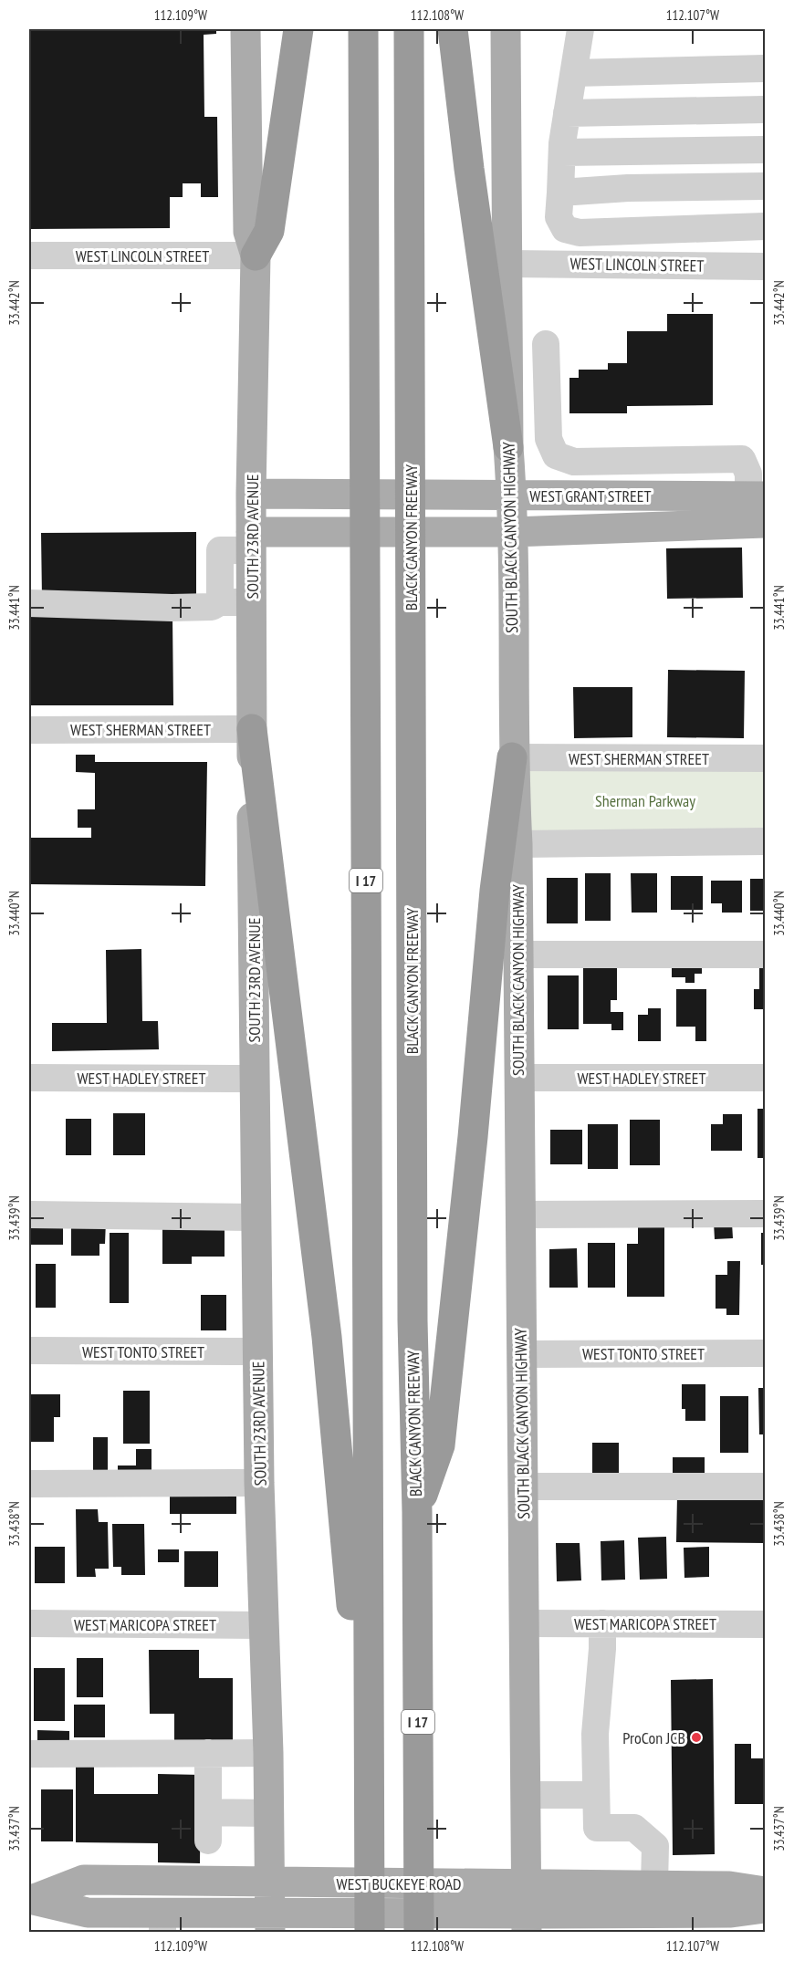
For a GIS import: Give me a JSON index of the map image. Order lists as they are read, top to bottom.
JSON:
{
  "streets": {
    "highway": ["BLACK CANYON FREEWAY", "I 17"],
    "main road": [
      "WEST GRANT STREET",
      "SOUTH 23RD AVENUE",
      "SOUTH BLACK CANYON HIGHWAY",
      "WEST BUCKEYE ROAD"
    ],
    "street": [
      "WEST LINCOLN STREET",
      "WEST SHERMAN STREET",
      "WEST HADLEY STREET",
      "WEST TONTO STREET",
      "WEST MARICOPA STREET"
    ]
  },
  "crossings": [
    ["WEST LINCOLN STREET", "SOUTH 23RD AVENUE"],
    ["WEST LINCOLN STREET", "SOUTH BLACK CANYON HIGHWAY"],
    ["WEST GRANT STREET", "SOUTH 23RD AVENUE"],
    ["WEST GRANT STREET", "SOUTH BLACK CANYON HIGHWAY"],
    ["SOUTH 23RD AVENUE", "WEST SHERMAN STREET"],
    ["SOUTH 23RD AVENUE", "WEST HADLEY STREET"],
    ["SOUTH 23RD AVENUE", "WEST TONTO STREET"],
    ["SOUTH 23RD AVENUE", "WEST MARICOPA STREET"],
    ["SOUTH 23RD AVENUE", "WEST BUCKEYE ROAD"],
    ["SOUTH BLACK CANYON HIGHWAY", "WEST SHERMAN STREET"],
    ["SOUTH BLACK CANYON HIGHWAY", "WEST HADLEY STREET"],
    ["SOUTH BLACK CANYON HIGHWAY", "WEST TONTO STREET"],
    ["SOUTH BLACK CANYON HIGHWAY", "WEST MARICOPA STREET"],
    ["SOUTH BLACK CANYON HIGHWAY", "WEST BUCKEYE ROAD"]
  ],
  "parks": ["Sherman Parkway"],
  "places": ["ProCon JCB"],
  "coordinates": [
    "112.109°W",
    "112.108°W",
    "112.107°W",
    "33.442°N",
    "33.441°N",
    "33.440°N",
    "33.439°N",
    "33.438°N",
    "33.437°N"
  ]
}
